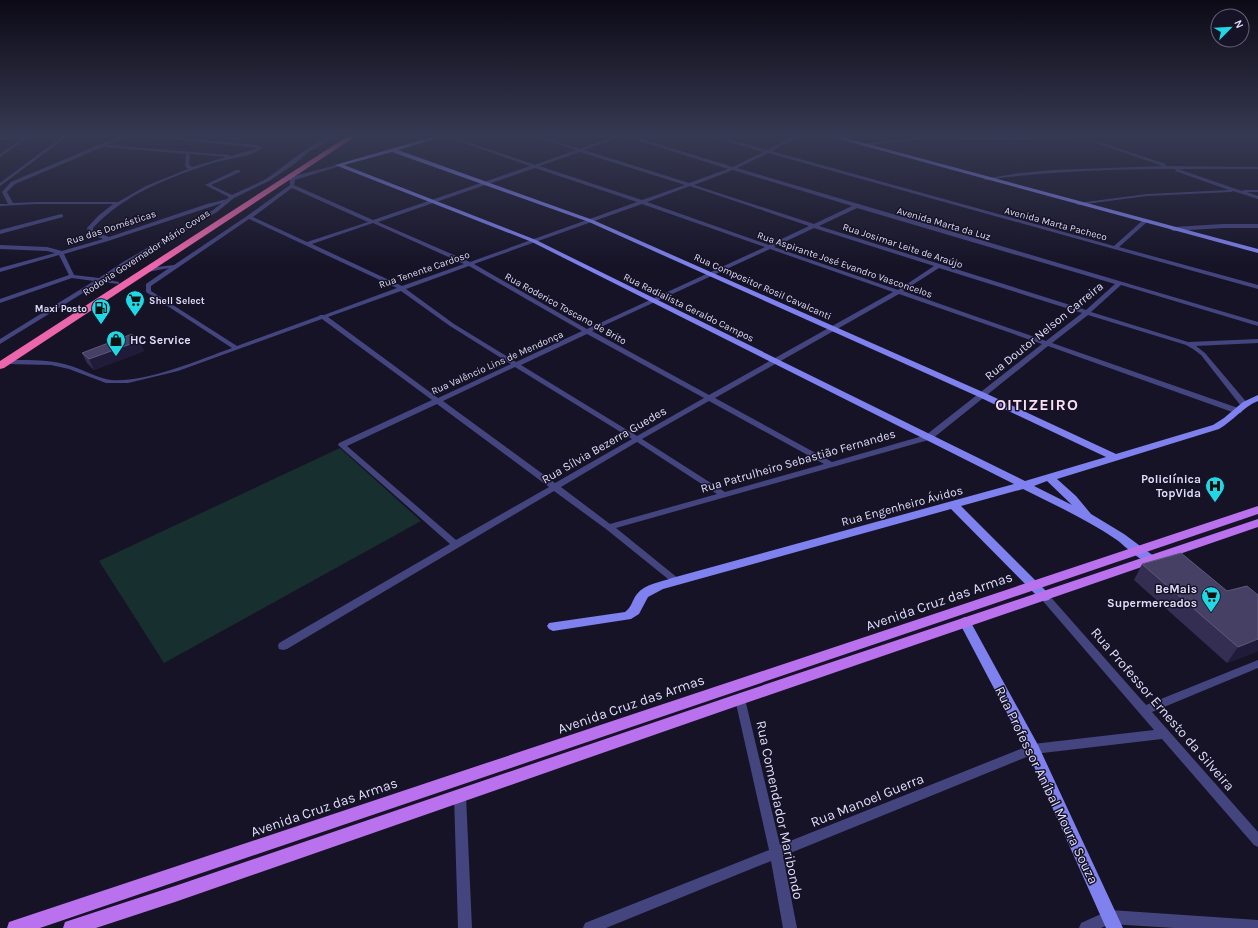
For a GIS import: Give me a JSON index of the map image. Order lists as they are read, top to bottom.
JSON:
{
  "streets": {
    "highway": ["Rodovia Governador Mário Covas"],
    "main road": ["Avenida Cruz das Armas"],
    "street": [
      "Avenida Marta da Luz",
      "Avenida Marta Pacheco",
      "Rua das Domésticas",
      "Rua Josimar Leite de Araújo",
      "Rua Aspirante José Evandro Vasconcelos",
      "Rua Tenente Cardoso",
      "Rua Compositor Rosil Cavalcanti",
      "Rua Radialista Geraldo Campos",
      "Rua Roderico Toscano de Brito",
      "Rua Doutor Nelson Carreira",
      "Rua Valêncio Lins de Mendonça",
      "Rua Sílvia Bezerra Guedes",
      "Rua Patrulheiro Sebastião Fernandes",
      "Rua Engenheiro Ávidos",
      "Rua Professor Ernesto da Silveira",
      "Rua Professor Aníbal Moura Souza",
      "Rua Manoel Guerra",
      "Rua Comendador Maribondo"
    ]
  },
  "crossings": [
    ["Avenida Marta da Luz", "Rua Doutor Nelson Carreira"],
    ["Avenida Marta da Luz", "Rua Valêncio Lins de Mendonça"],
    ["Rua Josimar Leite de Araújo", "Rua Aspirante José Evandro Vasconcelos"],
    ["Rua Josimar Leite de Araújo", "Rua Tenente Cardoso"],
    ["Rua Josimar Leite de Araújo", "Rua Doutor Nelson Carreira"],
    ["Rua Josimar Leite de Araújo", "Rua Valêncio Lins de Mendonça"],
    ["Rua Josimar Leite de Araújo", "Rua Sílvia Bezerra Guedes"],
    ["Rua Josimar Leite de Araújo", "Rua Engenheiro Ávidos"],
    ["Rodovia Governador Mário Covas", "Rua Tenente Cardoso"],
    ["Rodovia Governador Mário Covas", "Rua Roderico Toscano de Brito"],
    ["Rua Aspirante José Evandro Vasconcelos", "Rua Tenente Cardoso"],
    ["Rua Aspirante José Evandro Vasconcelos", "Rua Doutor Nelson Carreira"],
    ["Rua Aspirante José Evandro Vasconcelos", "Rua Valêncio Lins de Mendonça"],
    ["Rua Aspirante José Evandro Vasconcelos", "Rua Sílvia Bezerra Guedes"],
    ["Rua Aspirante José Evandro Vasconcelos", "Rua Engenheiro Ávidos"],
    ["Rua Tenente Cardoso", "Rua Compositor Rosil Cavalcanti"],
    ["Rua Tenente Cardoso", "Rua Radialista Geraldo Campos"],
    ["Rua Tenente Cardoso", "Rua Roderico Toscano de Brito"],
    ["Rua Compositor Rosil Cavalcanti", "Rua Doutor Nelson Carreira"],
    ["Rua Compositor Rosil Cavalcanti", "Rua Valêncio Lins de Mendonça"],
    ["Rua Compositor Rosil Cavalcanti", "Rua Sílvia Bezerra Guedes"],
    ["Rua Compositor Rosil Cavalcanti", "Rua Patrulheiro Sebastião Fernandes"],
    ["Rua Compositor Rosil Cavalcanti", "Rua Engenheiro Ávidos"],
    ["Rua Radialista Geraldo Campos", "Rua Valêncio Lins de Mendonça"],
    ["Rua Radialista Geraldo Campos", "Rua Sílvia Bezerra Guedes"],
    ["Rua Radialista Geraldo Campos", "Rua Patrulheiro Sebastião Fernandes"],
    ["Rua Radialista Geraldo Campos", "Rua Engenheiro Ávidos"],
    ["Rua Roderico Toscano de Brito", "Rua Valêncio Lins de Mendonça"],
    ["Rua Roderico Toscano de Brito", "Rua Sílvia Bezerra Guedes"],
    ["Rua Roderico Toscano de Brito", "Rua Patrulheiro Sebastião Fernandes"],
    ["Rua Doutor Nelson Carreira", "Rua Patrulheiro Sebastião Fernandes"],
    ["Rua Valêncio Lins de Mendonça", "Rua Sílvia Bezerra Guedes"],
    ["Rua Professor Ernesto da Silveira", "Rua Manoel Guerra"],
    ["Rua Professor Aníbal Moura Souza", "Rua Manoel Guerra"],
    ["Rua Manoel Guerra", "Rua Comendador Maribondo"]
  ],
  "districts": ["OITIZEIRO"],
  "places": {
    "supermarket": ["Shell Select", "BeMais Supermercados"],
    "fuel station": ["Maxi Posto"],
    "shop": ["HC Service"],
    "hospital": ["Policlínica TopVida"]
  },
  "north": "top right"
}
